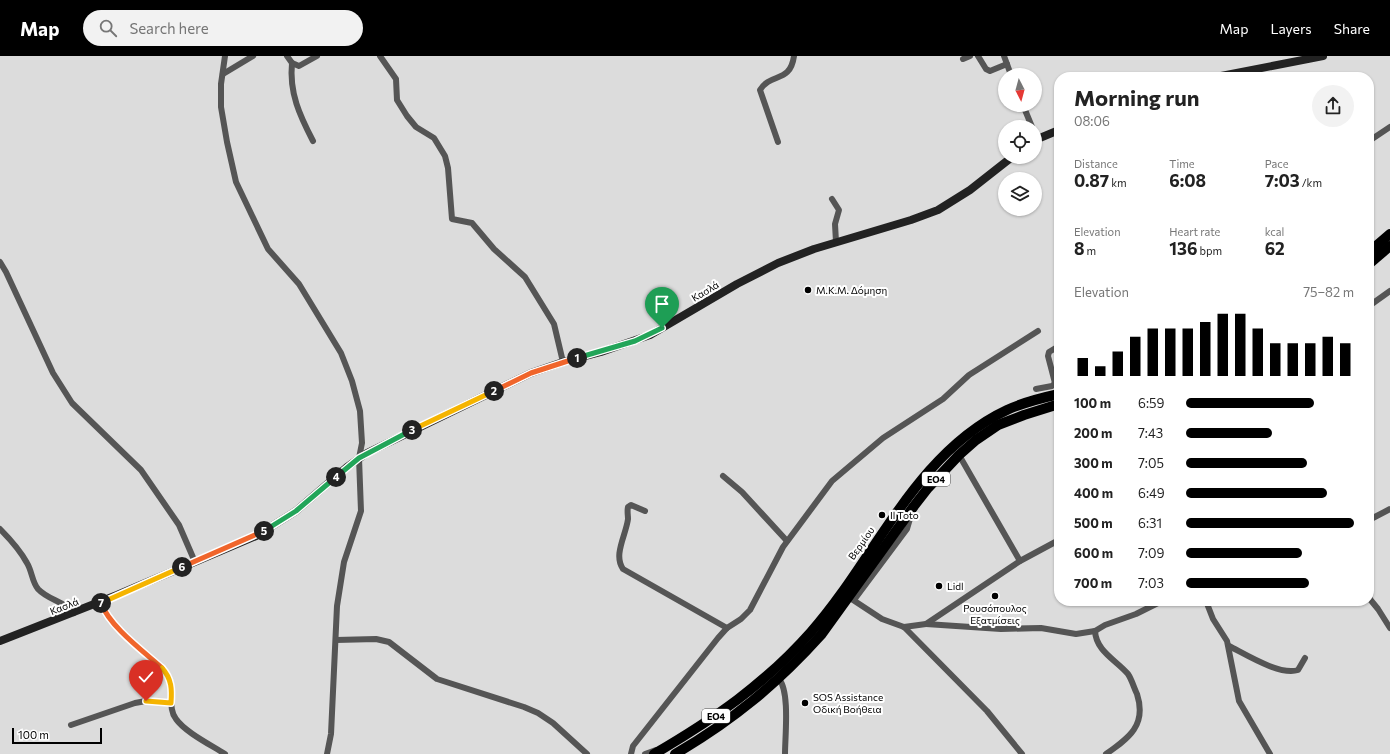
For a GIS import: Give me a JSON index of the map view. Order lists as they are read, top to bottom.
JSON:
{
  "streets": {
    "main road": ["ΕΟ4", "Βερμίου"],
    "street": ["Κασλά"]
  },
  "crossings": [
    ["ΕΟ4", "Βερμίου"]
  ],
  "places": [
    "Μ.Κ.Μ. Δόμηση",
    "Il Toto",
    "Lidl",
    "Ρουσόπουλος Εξατμίσεις",
    "SOS Assistance Οδική Βοήθεια"
  ],
  "scale_bar": "100 m",
  "north": "bottom",
  "page": {
    "header": "Map",
    "search": "Search here",
    "nav": ["Map", "Layers", "Share"],
    "heading": ["Morning run", "08:06"],
    "stats": [
      ["Distance", "0.87 km"],
      ["Time", "6:08"],
      ["Pace", "7:03 /km"],
      ["Elevation", "8 m"],
      ["Heart rate", "136 bpm"],
      ["kcal", "62"]
    ],
    "chart": ["Elevation", "75–82 m"],
    "pins": [
      "1",
      "2",
      "3",
      "4",
      "5",
      "6",
      "7"
    ],
    "list": [
      {
        "name": "100 m",
        "note": "6:59"
      },
      {
        "name": "200 m",
        "note": "7:43"
      },
      {
        "name": "300 m",
        "note": "7:05"
      },
      {
        "name": "400 m",
        "note": "6:49"
      },
      {
        "name": "500 m",
        "note": "6:31"
      },
      {
        "name": "600 m",
        "note": "7:09"
      },
      {
        "name": "700 m",
        "note": "7:03"
      }
    ],
    "scale": "100 m"
  }
}
